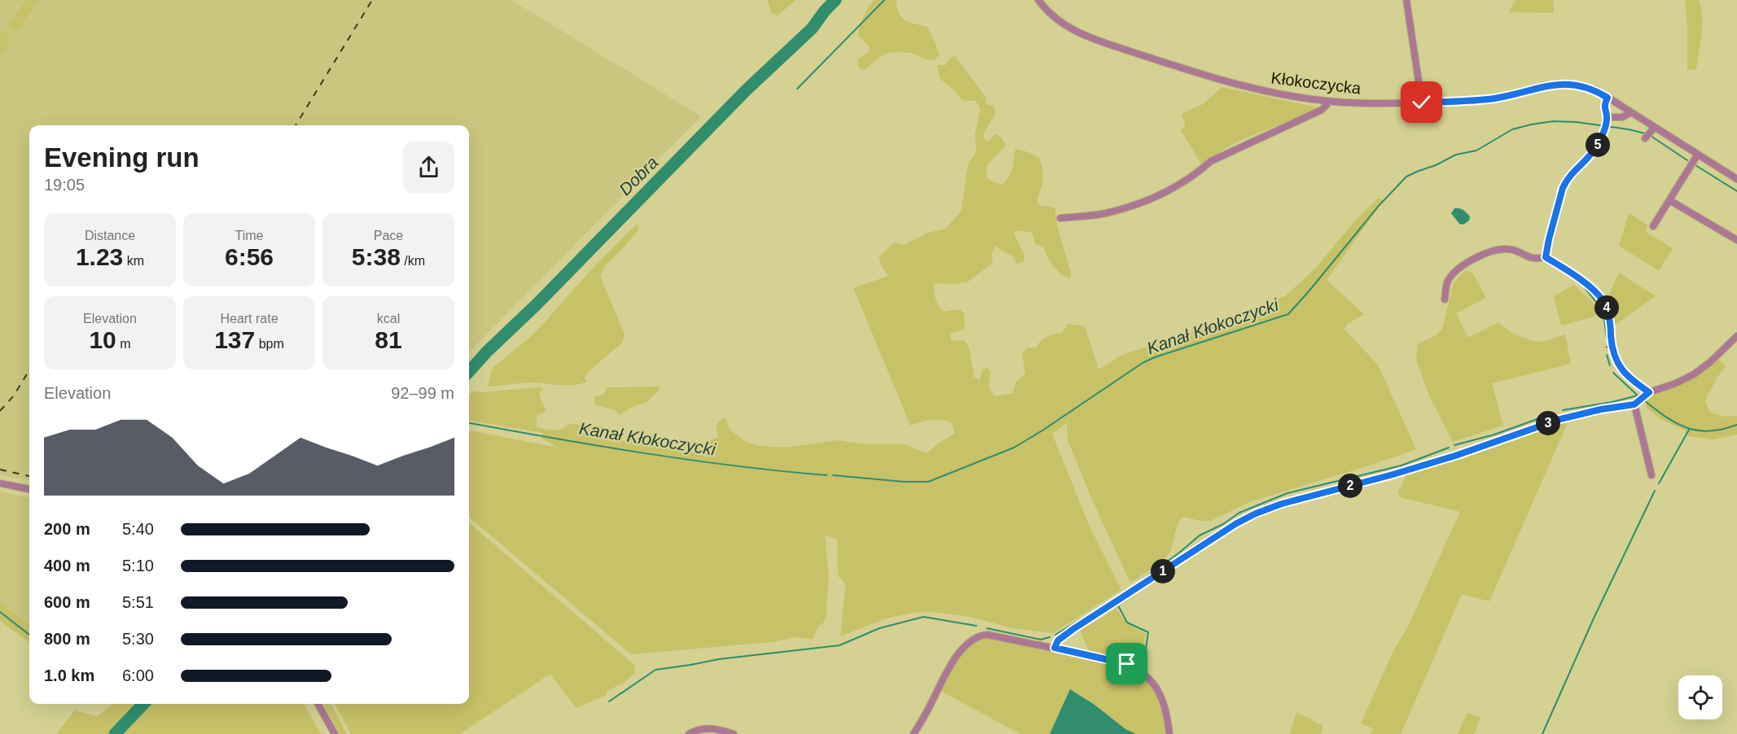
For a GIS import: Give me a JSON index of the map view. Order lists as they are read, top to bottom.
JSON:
{
  "streets": {
    "street": ["Kłokoczycka"]
  },
  "water": ["Dobra", "Kanał Kłokoczycki"],
  "page": {
    "heading": ["Evening run", "19:05"],
    "pins": [
      "5",
      "4",
      "3",
      "2",
      "1"
    ],
    "stats": [
      ["Distance", "1.23 km"],
      ["Time", "6:56"],
      ["Pace", "5:38 /km"],
      ["Elevation", "10 m"],
      ["Heart rate", "137 bpm"],
      ["kcal", "81"]
    ],
    "chart": ["Elevation", "92–99 m"],
    "list": [
      {
        "name": "200 m",
        "note": "5:40"
      },
      {
        "name": "400 m",
        "note": "5:10"
      },
      {
        "name": "600 m",
        "note": "5:51"
      },
      {
        "name": "800 m",
        "note": "5:30"
      },
      {
        "name": "1.0 km",
        "note": "6:00"
      }
    ]
  }
}
